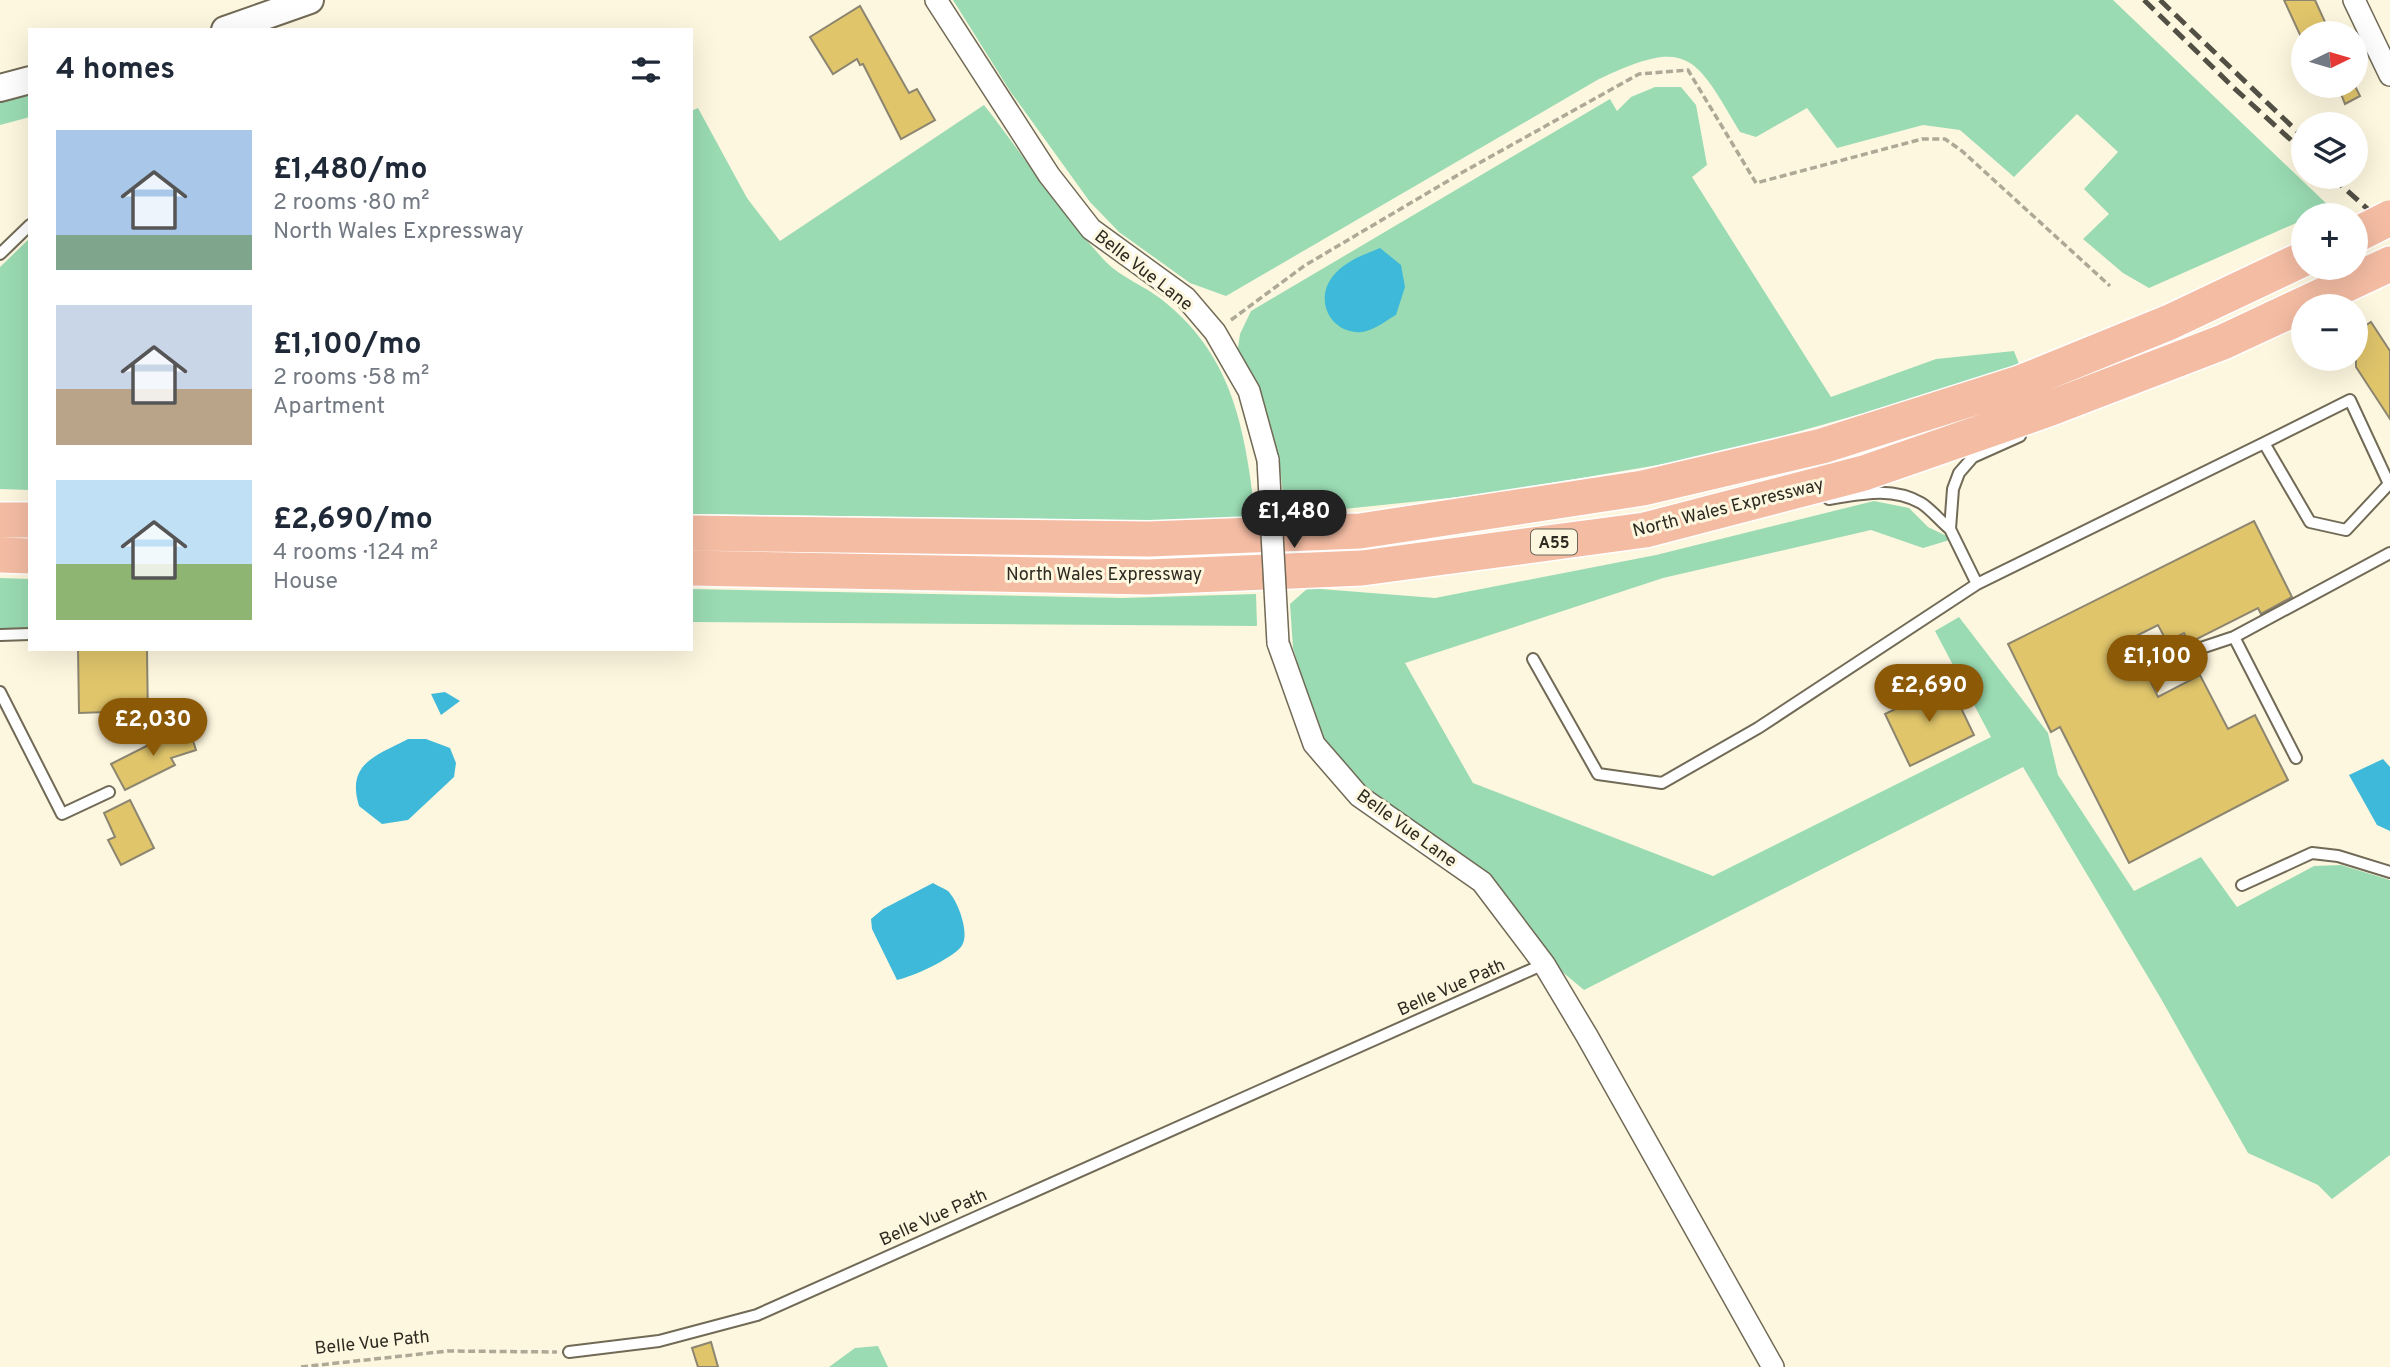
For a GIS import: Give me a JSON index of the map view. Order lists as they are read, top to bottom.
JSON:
{
  "streets": {
    "highway": ["North Wales Expressway", "A55"],
    "street": ["Belle Vue Lane"],
    "lane": ["Belle Vue Path"]
  },
  "crossings": [
    ["Belle Vue Lane", "Belle Vue Path"]
  ],
  "north": "right",
  "page": {
    "map_buttons": ["+", "−"],
    "heading": "4 homes",
    "list": [
      {
        "name": "£1,480/mo",
        "note": "2 rooms · 80 m² · North Wales Expressway"
      },
      {
        "name": "£1,100/mo",
        "note": "2 rooms · 58 m² · Apartment"
      },
      {
        "name": "£2,690/mo",
        "note": "4 rooms · 124 m² · House"
      }
    ],
    "price": [
      "£1,480",
      "£1,100",
      "£2,690",
      "£2,030"
    ]
  }
}
